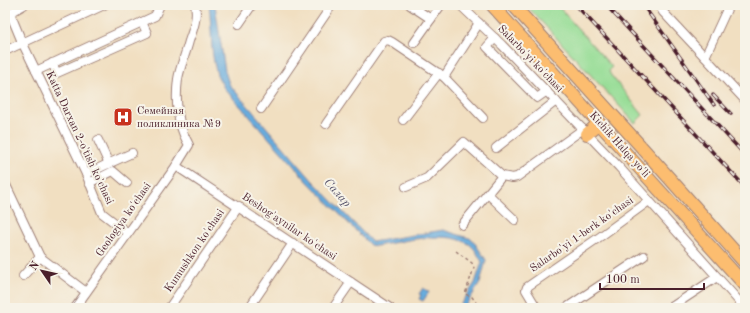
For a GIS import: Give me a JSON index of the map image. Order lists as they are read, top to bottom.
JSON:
{
  "streets": {
    "highway": ["Kichik Halqa yo'li"],
    "street": [
      "Salarbo'yi ko'chasi",
      "Katta Darxan 2-o'tish ko'chasi",
      "Geologiya ko'chasi",
      "Beshog'aynilar ko'chasi",
      "Salarbo'yi 1-berk ko'chasi",
      "Kumushkon ko'chasi"
    ]
  },
  "crossings": [
    ["Salarbo'yi ko'chasi", "Salarbo'yi 1-berk ko'chasi"],
    ["Katta Darxan 2-o'tish ko'chasi", "Geologiya ko'chasi"],
    ["Geologiya ko'chasi", "Beshog'aynilar ko'chasi"],
    ["Beshog'aynilar ko'chasi", "Kumushkon ko'chasi"]
  ],
  "water": ["Салар"],
  "places": {
    "hospital": ["Семейная поликлиника №9"]
  },
  "scale_bar": "100 m",
  "north": "top left"
}
